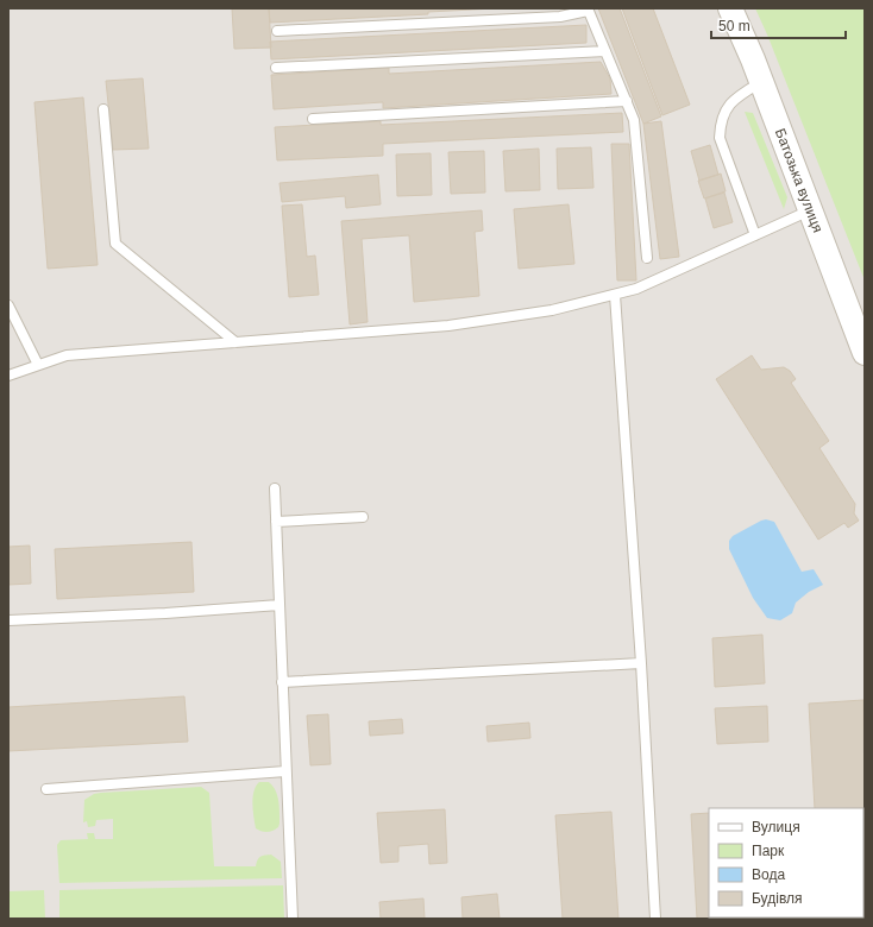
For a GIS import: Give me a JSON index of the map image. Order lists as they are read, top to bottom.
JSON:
{
  "streets": {
    "street": ["Батозька вулиця"]
  },
  "legend": [
    "Вулиця",
    "Парк",
    "Вода",
    "Будівля"
  ],
  "scale_bar": "50 m"
}
